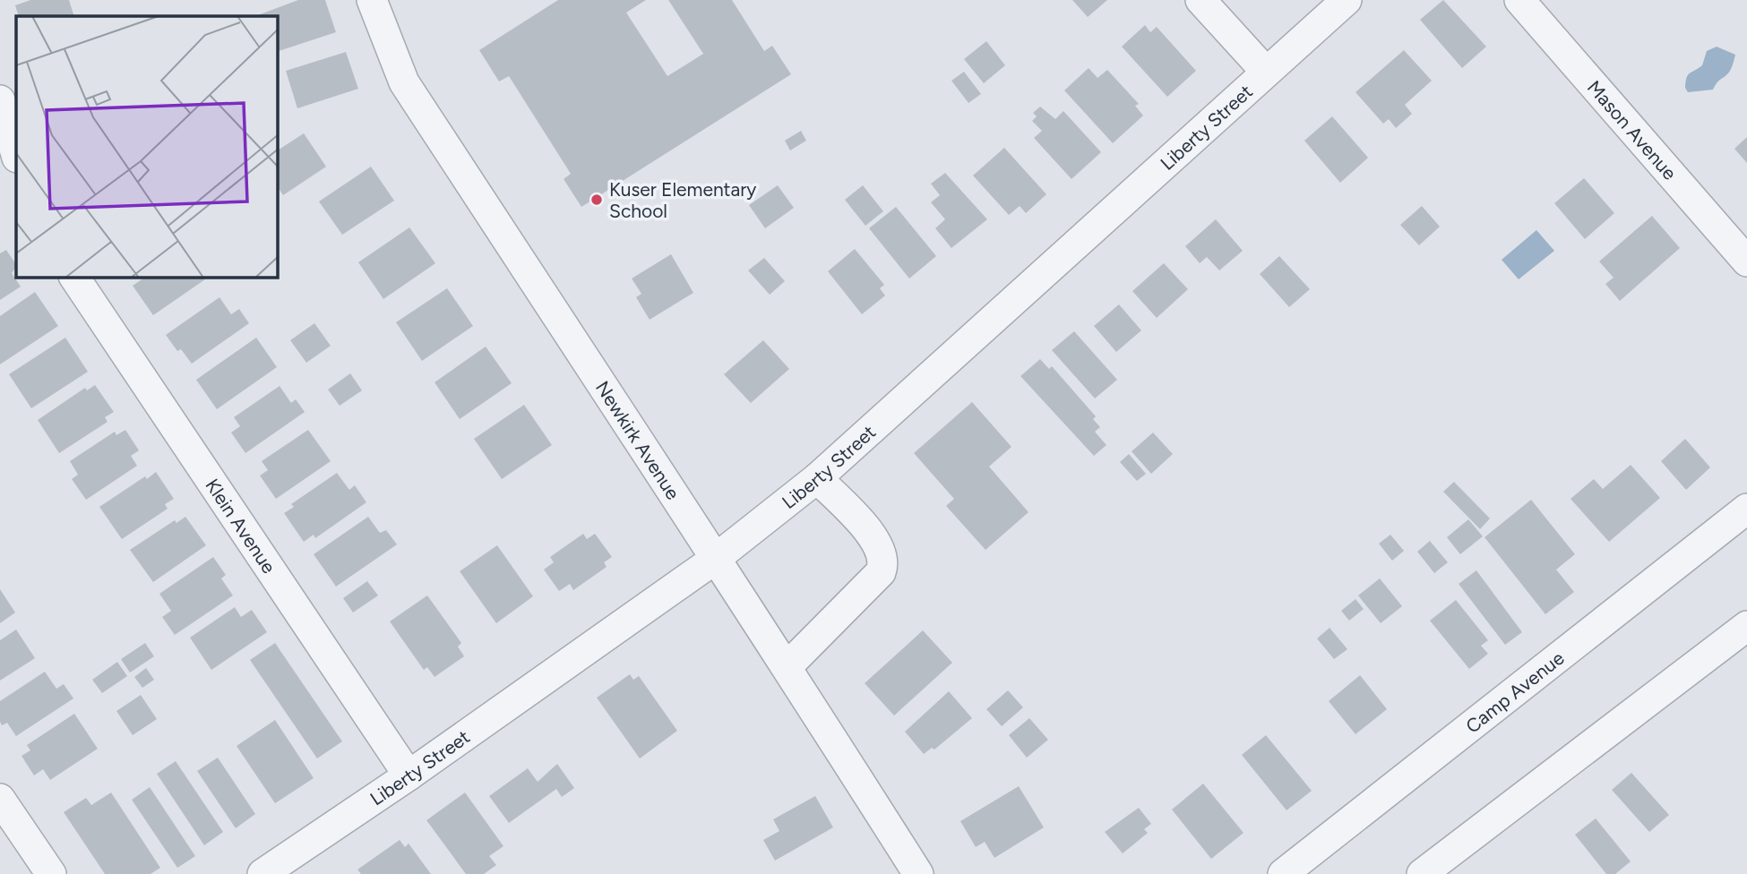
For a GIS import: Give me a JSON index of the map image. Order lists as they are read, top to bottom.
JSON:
{
  "streets": {
    "street": [
      "Liberty Street",
      "Mason Avenue",
      "Newkirk Avenue",
      "Klein Avenue",
      "Camp Avenue"
    ]
  },
  "crossings": [
    ["Liberty Street", "Newkirk Avenue"],
    ["Liberty Street", "Klein Avenue"]
  ],
  "places": ["Kuser Elementary School"]
}
